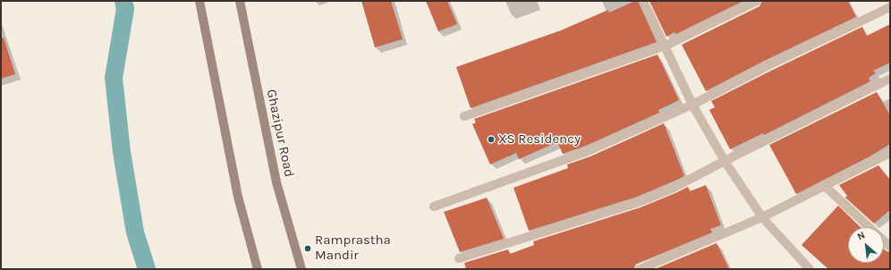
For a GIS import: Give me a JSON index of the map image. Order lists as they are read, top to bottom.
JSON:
{
  "streets": {
    "main road": ["Ghazipur Road"]
  },
  "places": ["XS Residency", "Ramprastha Mandir"],
  "north": "top left"
}
